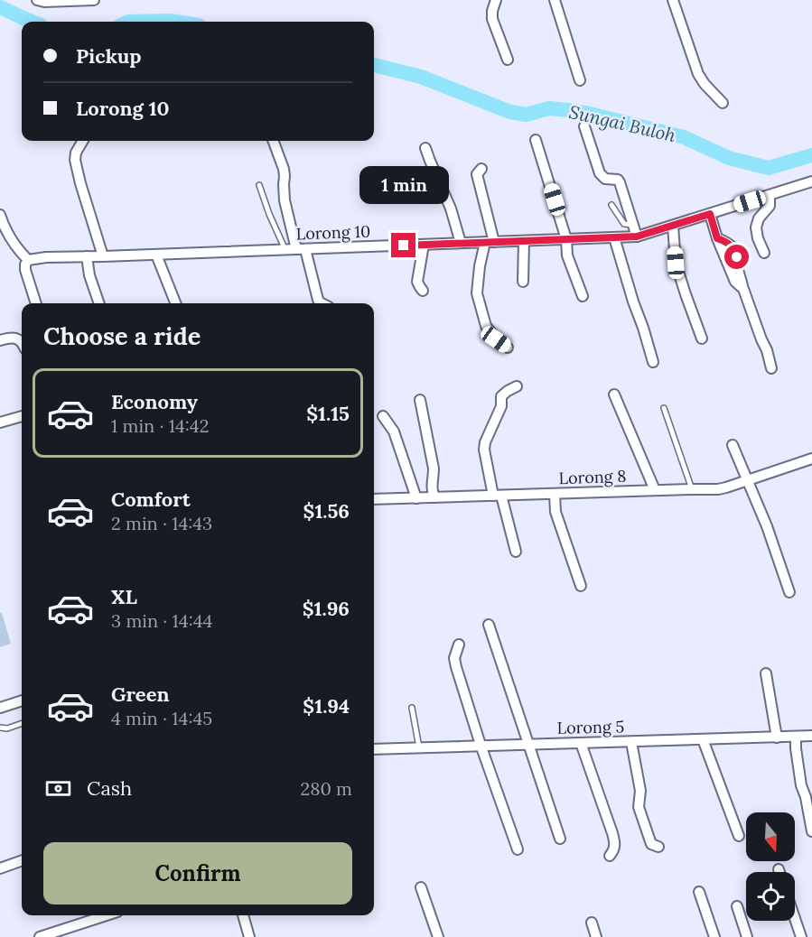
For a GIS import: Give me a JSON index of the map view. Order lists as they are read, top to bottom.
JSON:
{
  "streets": {
    "street": ["Lorong 10", "Lorong 8", "Lorong 5"]
  },
  "water": ["Sungai Buloh"],
  "north": "bottom",
  "page": {
    "banner": ["Pickup", "Lorong 10"],
    "bubble": "1 min",
    "heading": "Choose a ride",
    "list": [
      {
        "name": "Economy",
        "note": "1 min · 14:42",
        "value": "$1.15"
      },
      {
        "name": "Comfort",
        "note": "2 min · 14:43",
        "value": "$1.56"
      },
      {
        "name": "XL",
        "note": "3 min · 14:44",
        "value": "$1.96"
      },
      {
        "name": "Green",
        "note": "4 min · 14:45",
        "value": "$1.94"
      }
    ],
    "pay": ["Cash", "280 m"],
    "buttons": "Confirm"
  }
}
